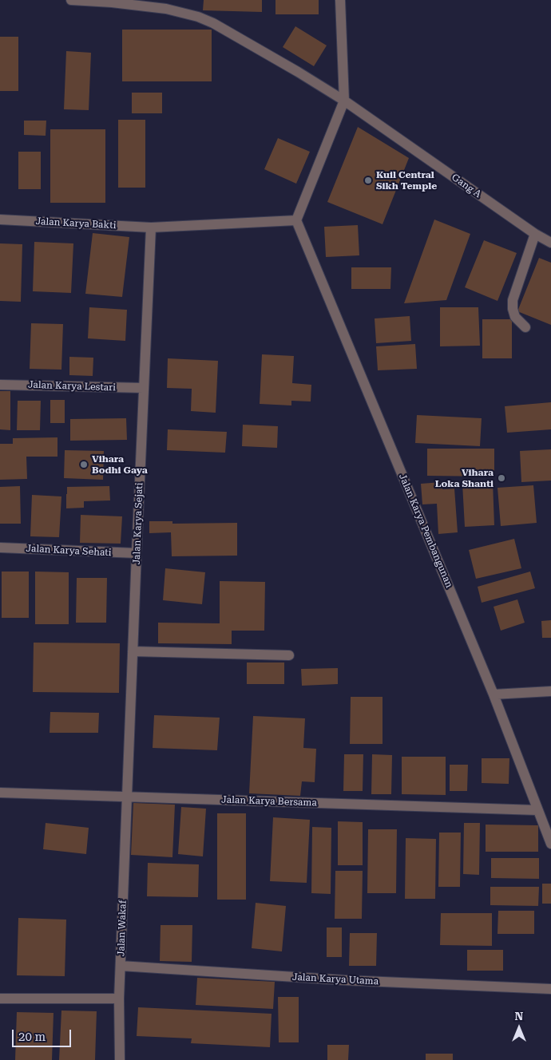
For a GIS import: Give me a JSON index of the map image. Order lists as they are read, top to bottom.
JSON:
{
  "streets": {
    "street": [
      "Gang A",
      "Jalan Karya Bakti",
      "Jalan Karya Lestari",
      "Jalan Karya Sejati",
      "Jalan Karya Pembangunan",
      "Jalan Karya Sehati",
      "Jalan Karya Bersama",
      "Jalan Wakaf",
      "Jalan Karya Utama"
    ]
  },
  "crossings": [
    ["Jalan Karya Bakti", "Jalan Karya Sejati"],
    ["Jalan Karya Bakti", "Jalan Karya Pembangunan"],
    ["Jalan Karya Lestari", "Jalan Karya Sejati"],
    ["Jalan Karya Sejati", "Jalan Karya Sehati"],
    ["Jalan Karya Sejati", "Jalan Karya Bersama"],
    ["Jalan Karya Sejati", "Jalan Wakaf"],
    ["Jalan Karya Pembangunan", "Jalan Karya Bersama"],
    ["Jalan Karya Bersama", "Jalan Wakaf"],
    ["Jalan Wakaf", "Jalan Karya Utama"]
  ],
  "places": ["Kuil Central Sikh Temple", "Vihara Bodhi Gaya", "Vihara Loka Shanti"],
  "scale_bar": "20 m",
  "north": "top"
}
